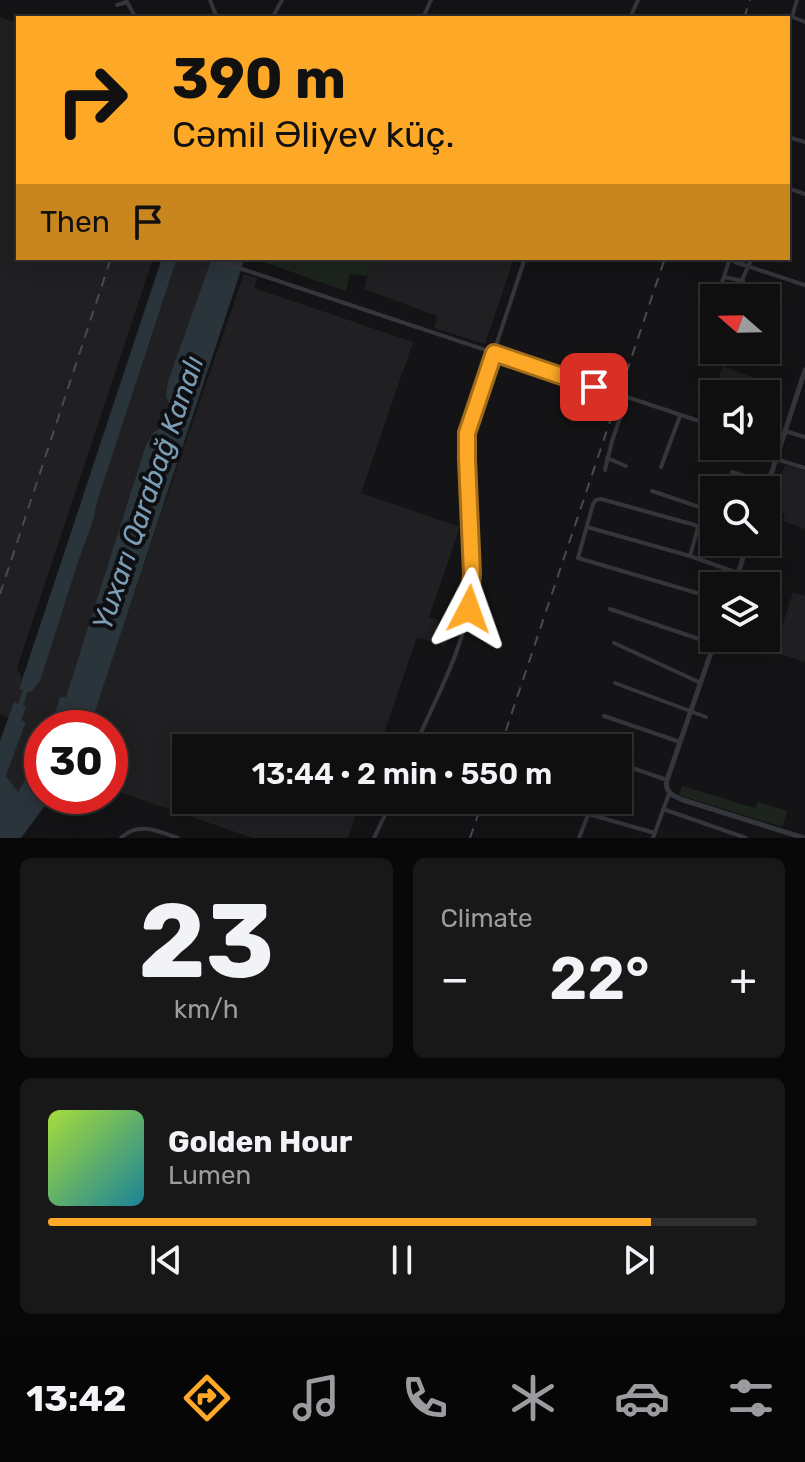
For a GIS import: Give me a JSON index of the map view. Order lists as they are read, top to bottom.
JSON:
{
  "water": ["Yuxarı Qarabağ Kanalı"],
  "north": "left",
  "page": {
    "turn": ["390 m", "Cəmil Əliyev küç."],
    "then": "Then",
    "limit": "30",
    "trip": "13:44 · 2 min · 550 m",
    "tile": [
      ["23", "km/h"],
      "Climate"
    ],
    "heat": ["−", "22°", "+"],
    "song": ["Golden Hour", "Lumen"],
    "tabs": "13:42"
  }
}
